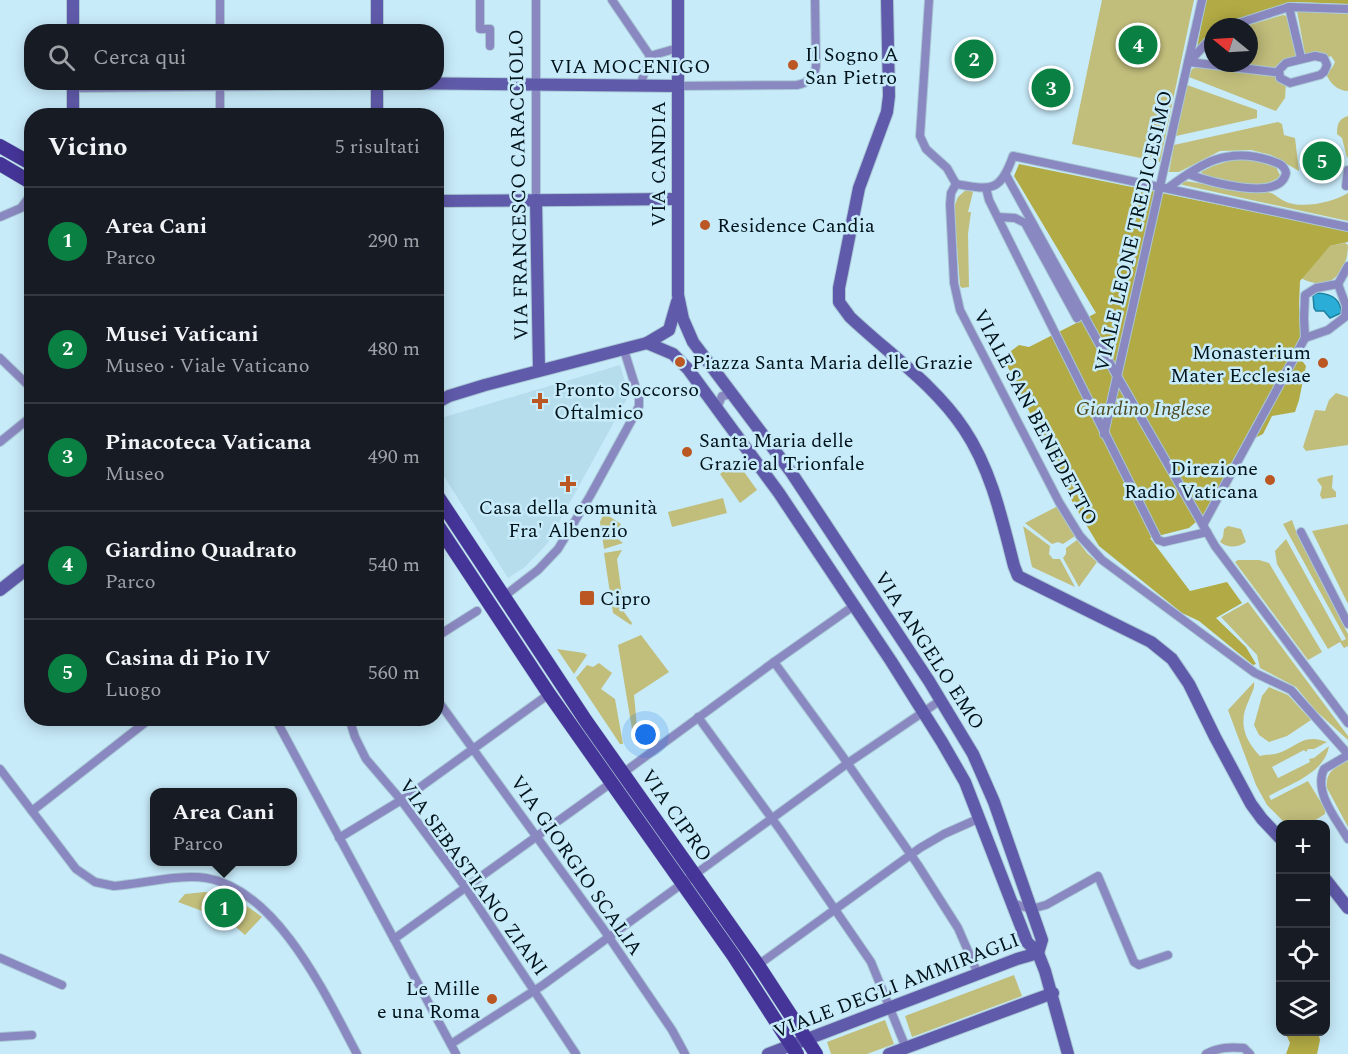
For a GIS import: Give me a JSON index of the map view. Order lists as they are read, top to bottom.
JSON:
{
  "streets": {
    "main road": [
      "VIA MOCENIGO",
      "VIA CANDIA",
      "VIA FRANCESCO CARACCIOLO",
      "VIA ANGELO EMO",
      "VIA CIPRO",
      "VIALE DEGLI AMMIRAGLI"
    ],
    "street": [
      "VIALE LEONE TREDICESIMO",
      "VIALE SAN BENEDETTO",
      "VIA GIORGIO SCALIA",
      "VIA SEBASTIANO ZIANI"
    ]
  },
  "crossings": [
    ["VIA MOCENIGO", "VIA CANDIA"],
    ["VIA MOCENIGO", "VIA FRANCESCO CARACCIOLO"],
    ["VIA CANDIA", "VIA ANGELO EMO"],
    ["VIA ANGELO EMO", "VIALE DEGLI AMMIRAGLI"],
    ["VIA CIPRO", "VIALE DEGLI AMMIRAGLI"]
  ],
  "parks": ["Giardino Inglese"],
  "places": {
    "other": [
      "Il Sogno A San Pietro",
      "Residence Candia",
      "Piazza Santa Maria delle Grazie",
      "Monasterium Mater Ecclesiae",
      "Santa Maria delle Grazie al Trionfale",
      "Direzione Radio Vaticana",
      "Le Mille e una Roma"
    ],
    "health": ["Pronto Soccorso Oftalmico", "Casa della comunità Fra' Albenzio"],
    "transit": ["Cipro"]
  },
  "north": "left",
  "page": {
    "pins": [
      "4",
      "2",
      "3",
      "5",
      "1"
    ],
    "search": "Cerca qui",
    "heading": ["Vicino", "5 risultati"],
    "list": [
      {
        "mark": "1",
        "name": "Area Cani",
        "note": "Parco",
        "value": "290 m"
      },
      {
        "mark": "2",
        "name": "Musei Vaticani",
        "note": "Museo · Viale Vaticano",
        "value": "480 m"
      },
      {
        "mark": "3",
        "name": "Pinacoteca Vaticana",
        "note": "Museo",
        "value": "490 m"
      },
      {
        "mark": "4",
        "name": "Giardino Quadrato",
        "note": "Parco",
        "value": "540 m"
      },
      {
        "mark": "5",
        "name": "Casina di Pio IV",
        "note": "Luogo",
        "value": "560 m"
      }
    ],
    "popup": ["Area Cani", "Parco"],
    "map_buttons": ["+", "−"]
  }
}
